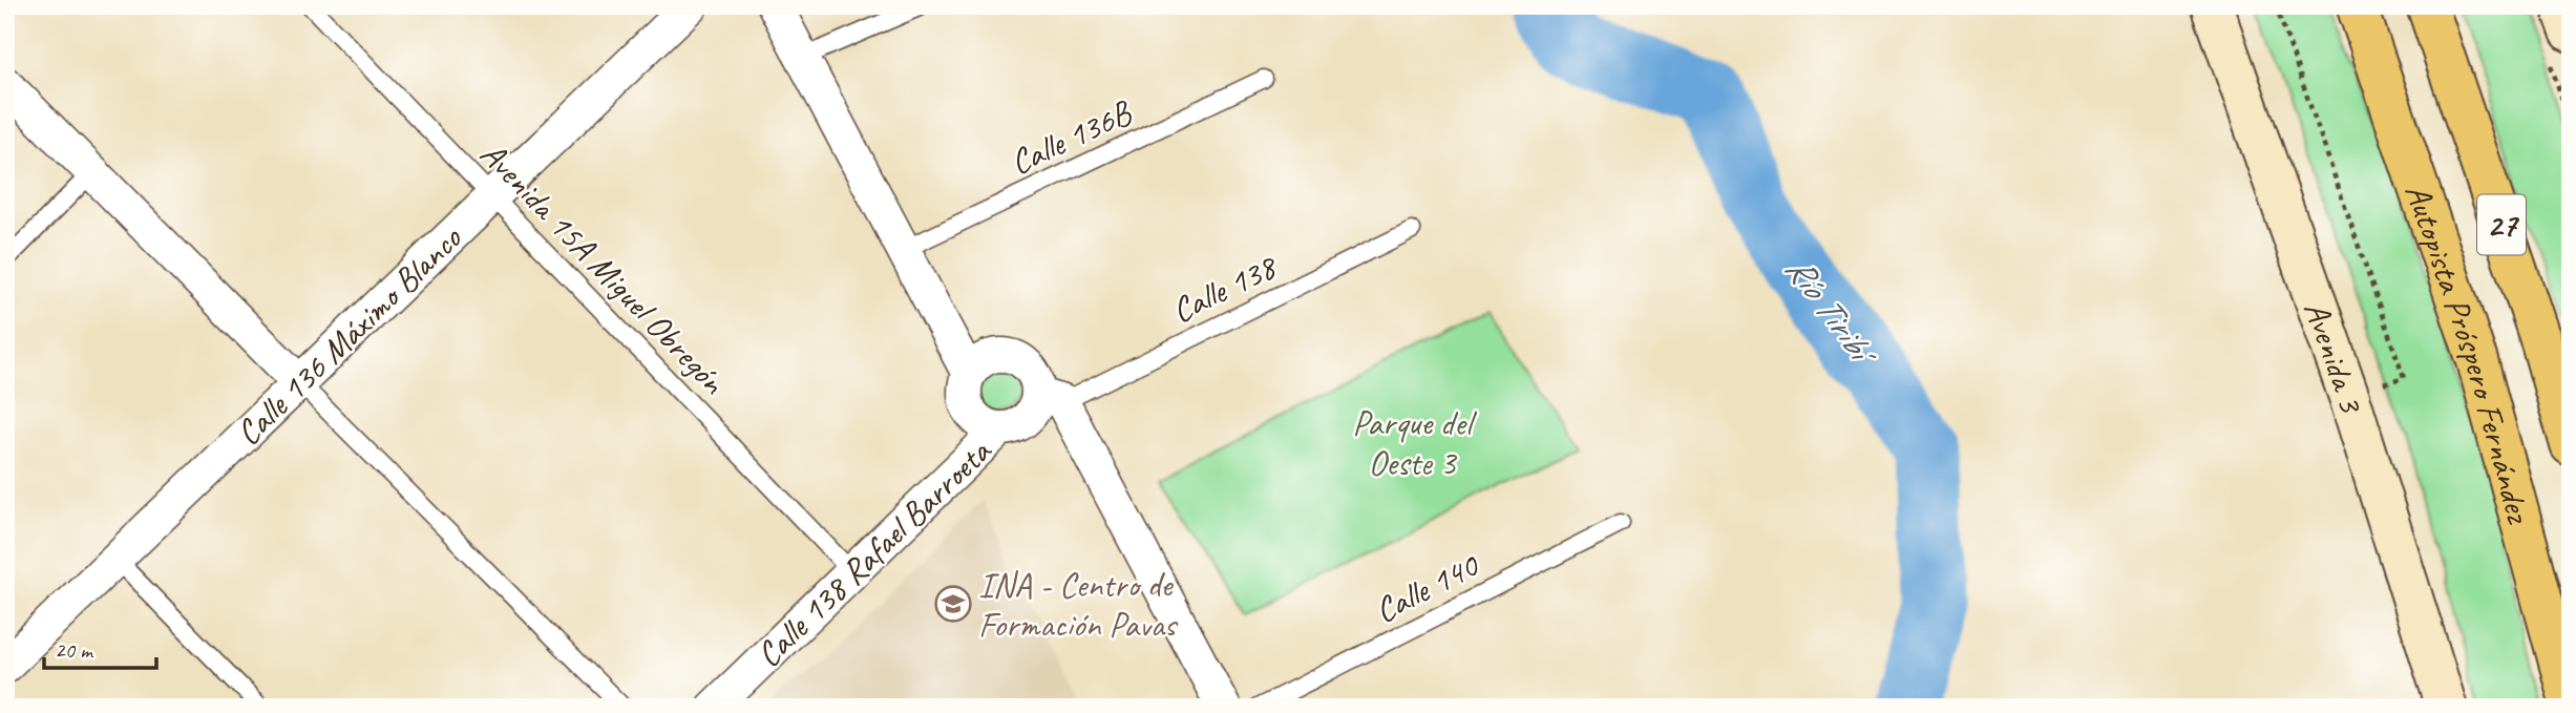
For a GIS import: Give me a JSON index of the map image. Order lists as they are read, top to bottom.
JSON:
{
  "streets": {
    "highway": ["27", "Autopista Próspero Fernández"],
    "street": ["Calle 136 Máximo Blanco", "Avenida 3", "Calle 138 Rafael Barroeta"],
    "lane": [
      "Calle 136B",
      "Avenida 15A Miguel Obregón",
      "Calle 138",
      "Calle 140"
    ]
  },
  "crossings": [
    ["Avenida 15A Miguel Obregón", "Calle 136 Máximo Blanco"],
    ["Avenida 15A Miguel Obregón", "Calle 138 Rafael Barroeta"],
    ["Calle 138", "Calle 138 Rafael Barroeta"]
  ],
  "water": ["Río Tiribí"],
  "parks": ["Parque del Oeste 3"],
  "places": {
    "school or university": ["INA - Centro de Formación Pavas"]
  },
  "scale_bar": "20 m"
}
